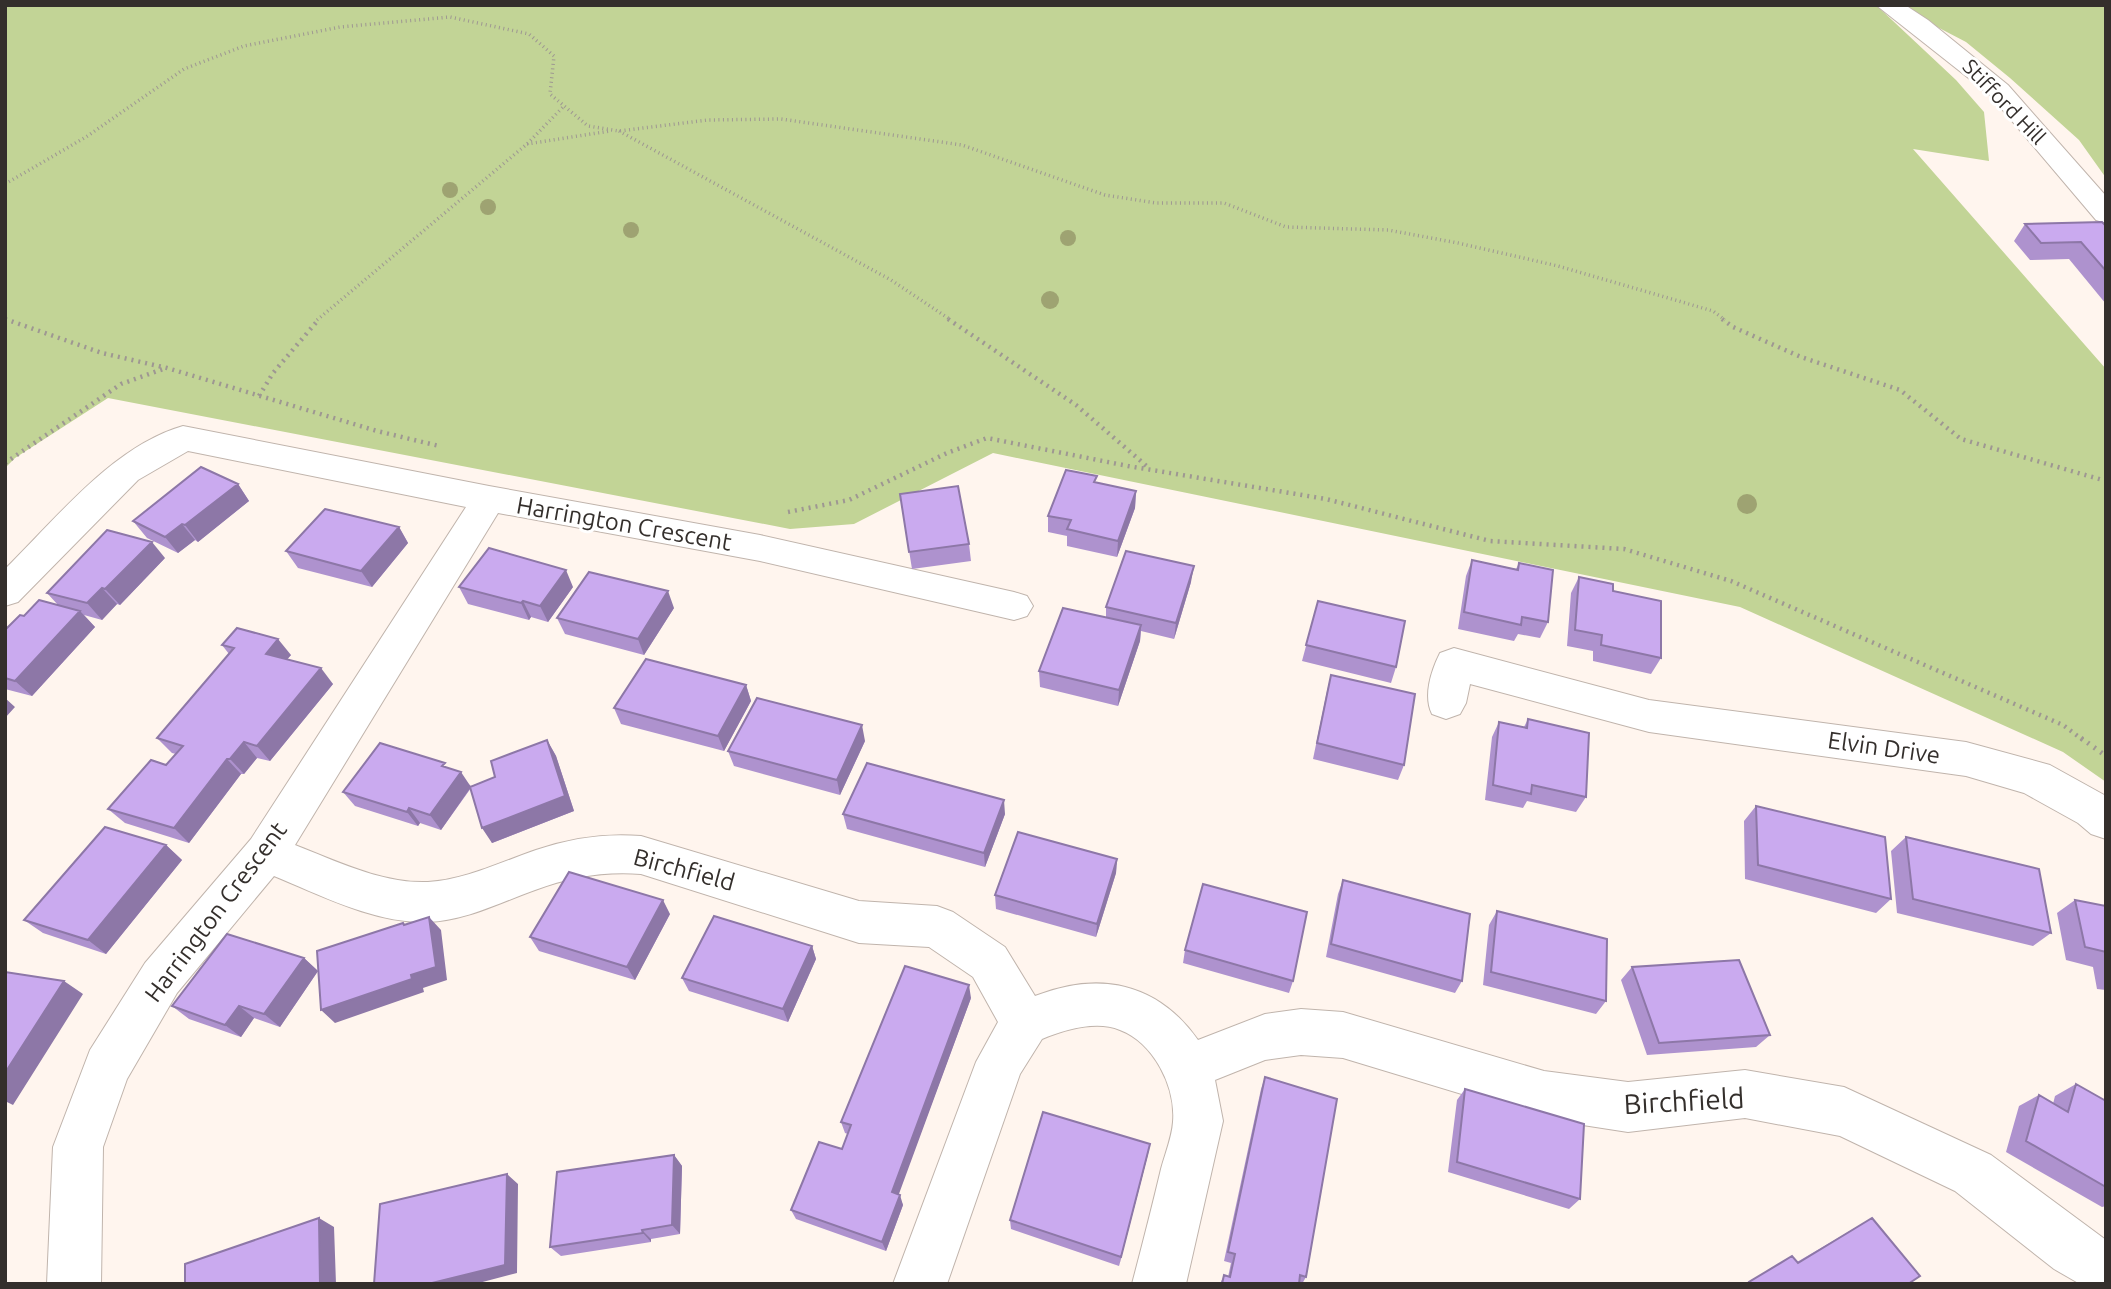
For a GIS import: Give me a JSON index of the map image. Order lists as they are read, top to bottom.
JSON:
{
  "streets": {
    "street": [
      "Stifford Hill",
      "Harrington Crescent",
      "Elvin Drive",
      "Birchfield"
    ]
  },
  "crossings": [
    ["Harrington Crescent", "Birchfield"]
  ]
}
